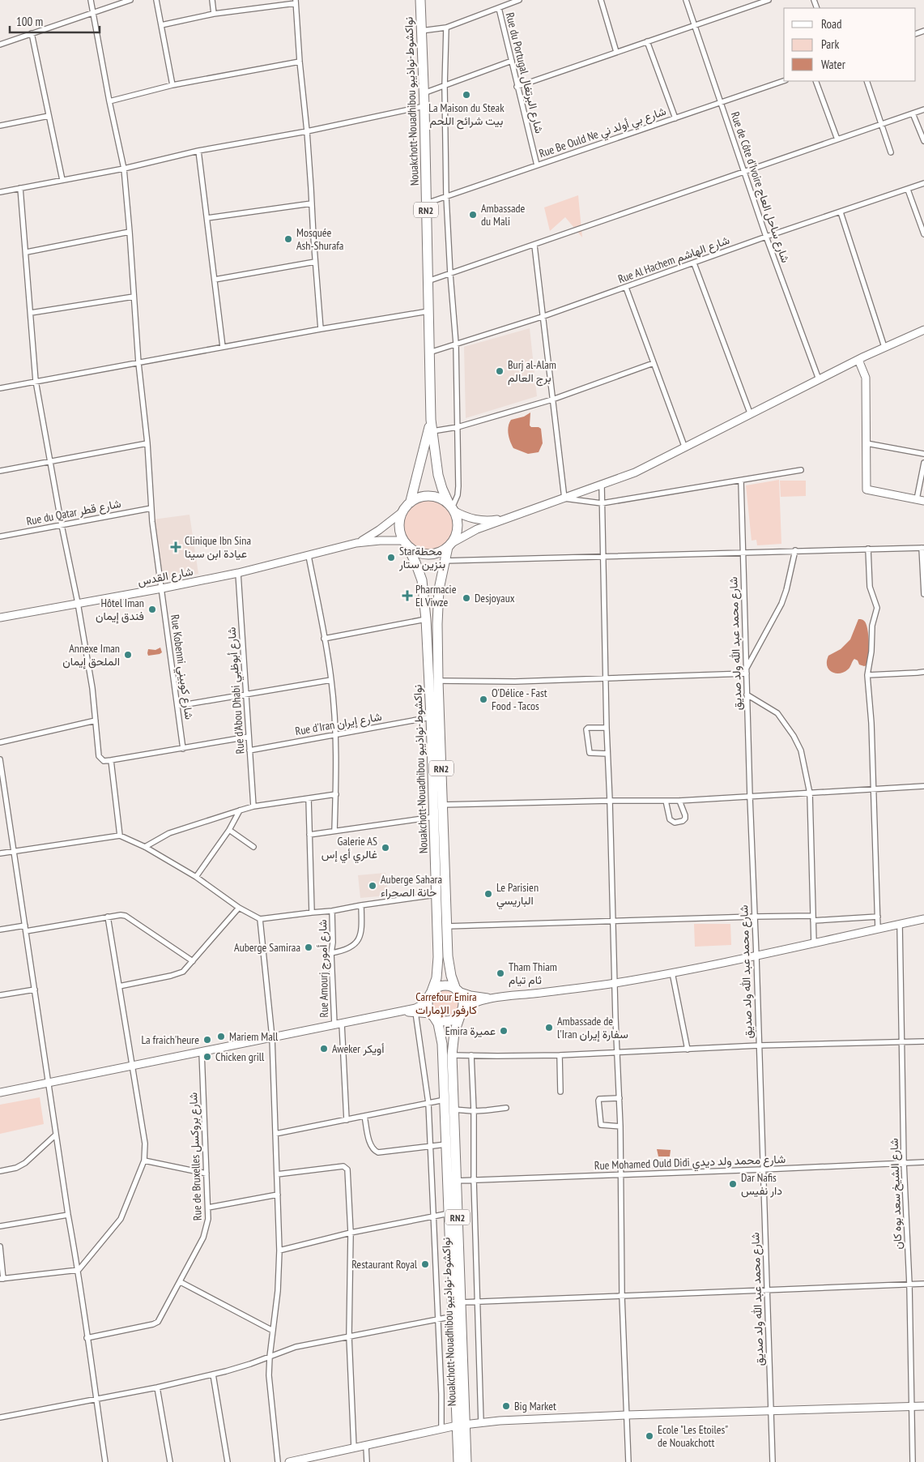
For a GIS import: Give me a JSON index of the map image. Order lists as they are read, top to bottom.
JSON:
{
  "streets": {
    "highway": ["Nouakchott-Nouadhibou نواكشوط-نواذيبو", "RN2"],
    "street": [
      "Rue du Portugal شارع البرتغال",
      "Rue Be Ould Ne شارع بي أولد ني",
      "Rue de Côte d'Ivoire شارع ساحل العاج",
      "Rue Al Hachem شارع الهاشم",
      "Rue du Qatar شارع قطر",
      "شارع القدس",
      "شارع محمد عبد الله ولد صديق",
      "Rue Kobenni شارع كوبيني",
      "Rue d'Abou Dhabi شارع أبوظبي",
      "Rue d'Iran شارع إيران",
      "Rue Amourj شارع أمورج",
      "Rue de Bruxelles شارع بروكسل",
      "Rue Mohamed Ould Didi شارع محمد ولد ديدي",
      "شارع الشيخ سعد بوه كان"
    ]
  },
  "crossings": [
    ["Rue du Portugal شارع البرتغال", "Rue Be Ould Ne شارع بي أولد ني"],
    ["Nouakchott-Nouadhibou نواكشوط-نواذيبو", "Rue Be Ould Ne شارع بي أولد ني"],
    ["Nouakchott-Nouadhibou نواكشوط-نواذيبو", "Rue Al Hachem شارع الهاشم"],
    ["Nouakchott-Nouadhibou نواكشوط-نواذيبو", "Rue d'Iran شارع إيران"],
    ["Nouakchott-Nouadhibou نواكشوط-نواذيبو", "Rue Mohamed Ould Didi شارع محمد ولد ديدي"],
    ["Rue Be Ould Ne شارع بي أولد ني", "Rue de Côte d'Ivoire شارع ساحل العاج"],
    ["Rue de Côte d'Ivoire شارع ساحل العاج", "Rue Al Hachem شارع الهاشم"],
    ["Rue du Qatar شارع قطر", "Rue Kobenni شارع كوبيني"],
    ["شارع القدس", "Rue Kobenni شارع كوبيني"],
    ["شارع القدس", "Rue d'Abou Dhabi شارع أبوظبي"],
    ["شارع محمد عبد الله ولد صديق", "Rue Mohamed Ould Didi شارع محمد ولد ديدي"],
    ["Rue d'Abou Dhabi شارع أبوظبي", "Rue d'Iran شارع إيران"],
    ["Rue Mohamed Ould Didi شارع محمد ولد ديدي", "شارع الشيخ سعد بوه كان"]
  ],
  "parks": ["Carrefour Emira كارفور الإمارات"],
  "places": {
    "other": [
      "La Maison du Steak بيت شرائح اللحم",
      "Ambassade du Mali",
      "Mosquée Ash-Shurafa",
      "Burj al-Alam برج العالم",
      "Starمحطة بنزين ستار",
      "Desjoyaux",
      "Hôtel Iman فندق إيمان",
      "Annexe Iman الملحق إيمان",
      "O'Délice - Fast Food - Tacos",
      "Galerie AS غالري أي إس",
      "Auberge Sahara حانة الصحراء",
      "Le Parisien الباريسي",
      "Auberge Samiraa",
      "Tham Thiam ثام تيام",
      "Ambassade de l'Iran سفارة إيران",
      "Emira عميرة",
      "Mariem Mall",
      "La fraich'heure",
      "Aweker أويكر",
      "Chicken grill",
      "Dar Nafis دار نفيس",
      "Restaurant Royal",
      "Big Market",
      "Ecole \"Les Etoiles\" de Nouakchott"
    ],
    "health": ["Clinique Ibn Sina عيادة ابن سينا", "Pharmacie El Viwze"]
  },
  "legend": ["Road", "Park", "Water"],
  "scale_bar": "100 m"
}
